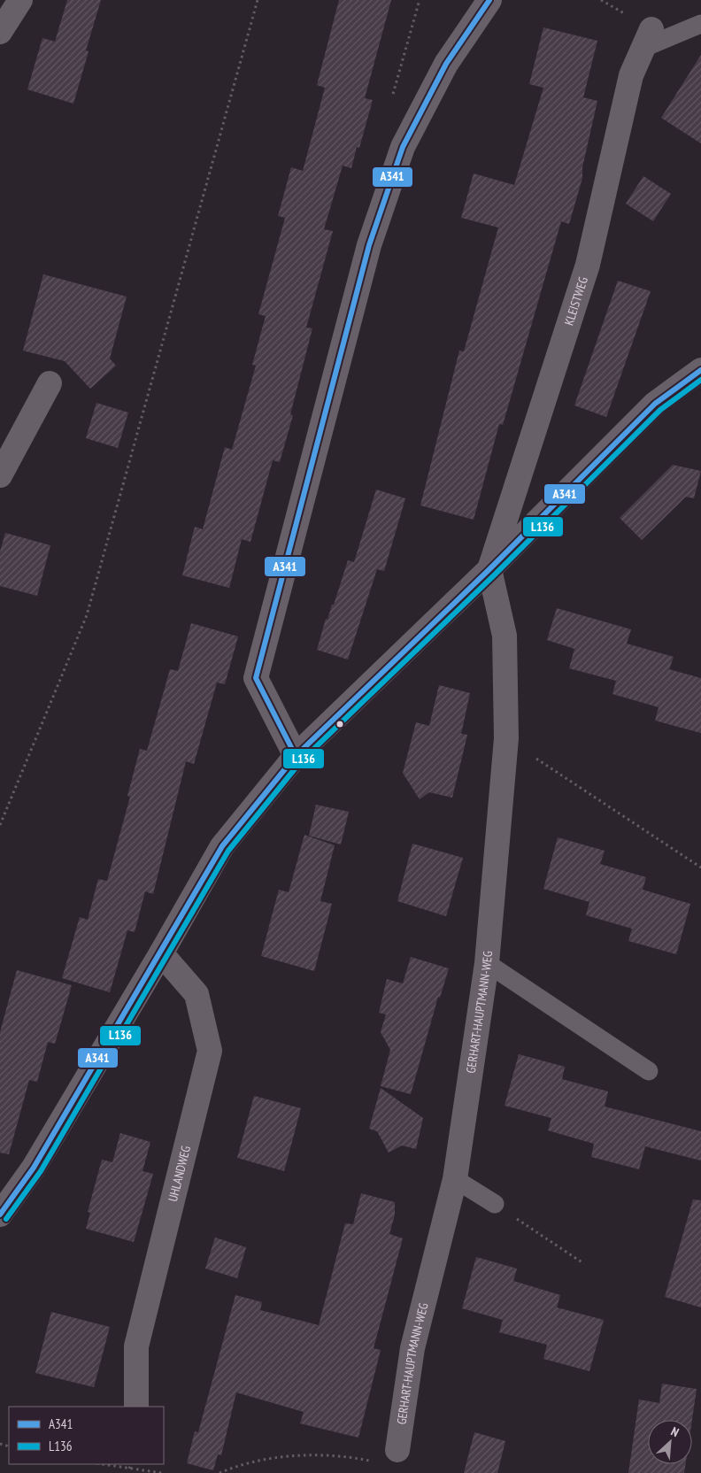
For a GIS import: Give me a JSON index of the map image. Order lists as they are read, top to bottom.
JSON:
{
  "streets": {
    "street": ["KLEISTWEG", "GERHART-HAUPTMANN-WEG", "UHLANDWEG"]
  },
  "crossings": [
    ["KLEISTWEG", "GERHART-HAUPTMANN-WEG"]
  ],
  "lines": ["transit line A341", "transit line L136"],
  "legend": ["A341", "L136"],
  "north": "top right"
}
